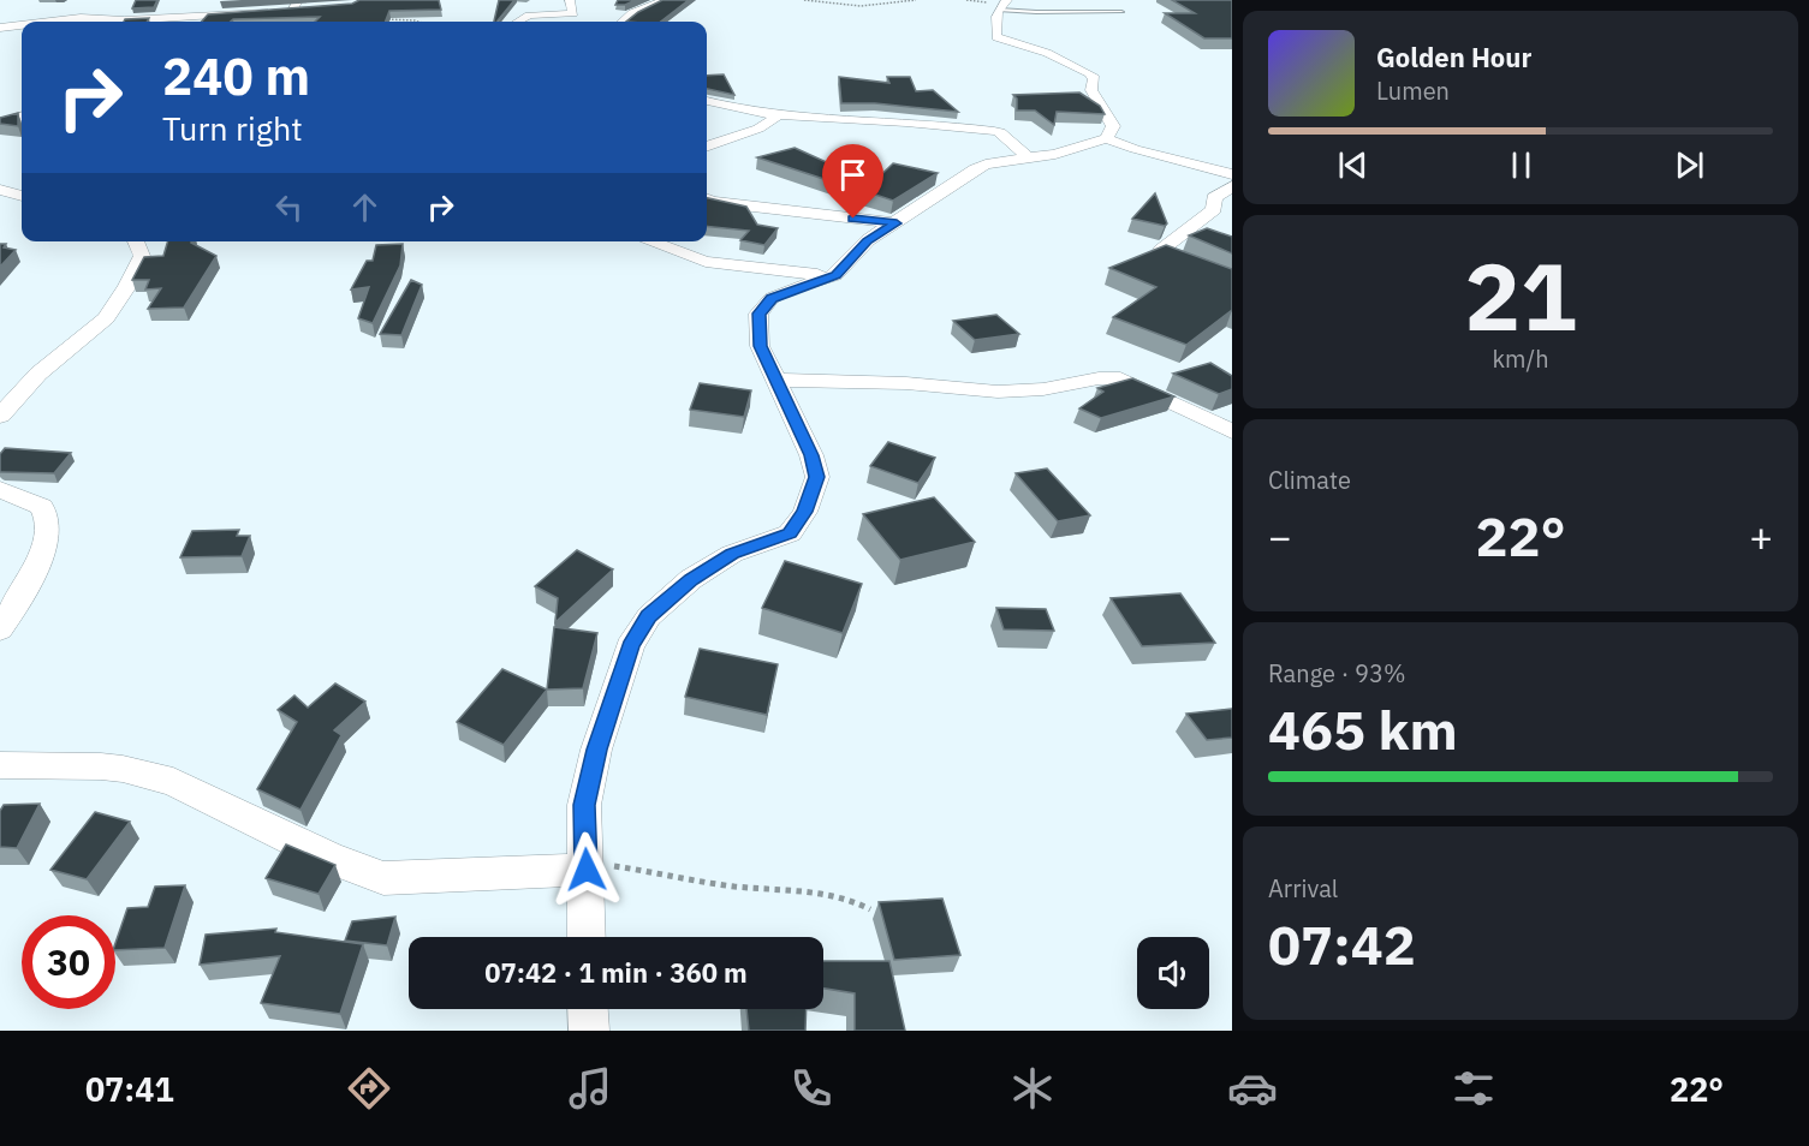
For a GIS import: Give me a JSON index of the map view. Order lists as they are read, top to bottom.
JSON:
{
  "page": {
    "turn": ["240 m", "Turn right"],
    "song": ["Golden Hour", "Lumen"],
    "tile": [
      ["21", "km/h"],
      "Climate",
      ["Range · 93%", "465 km"],
      ["Arrival", "07:42"]
    ],
    "heat": ["−", "22°", "+"],
    "limit": "30",
    "trip": "07:42 · 1 min · 360 m",
    "tabs": ["07:41", "22°"]
  }
}
